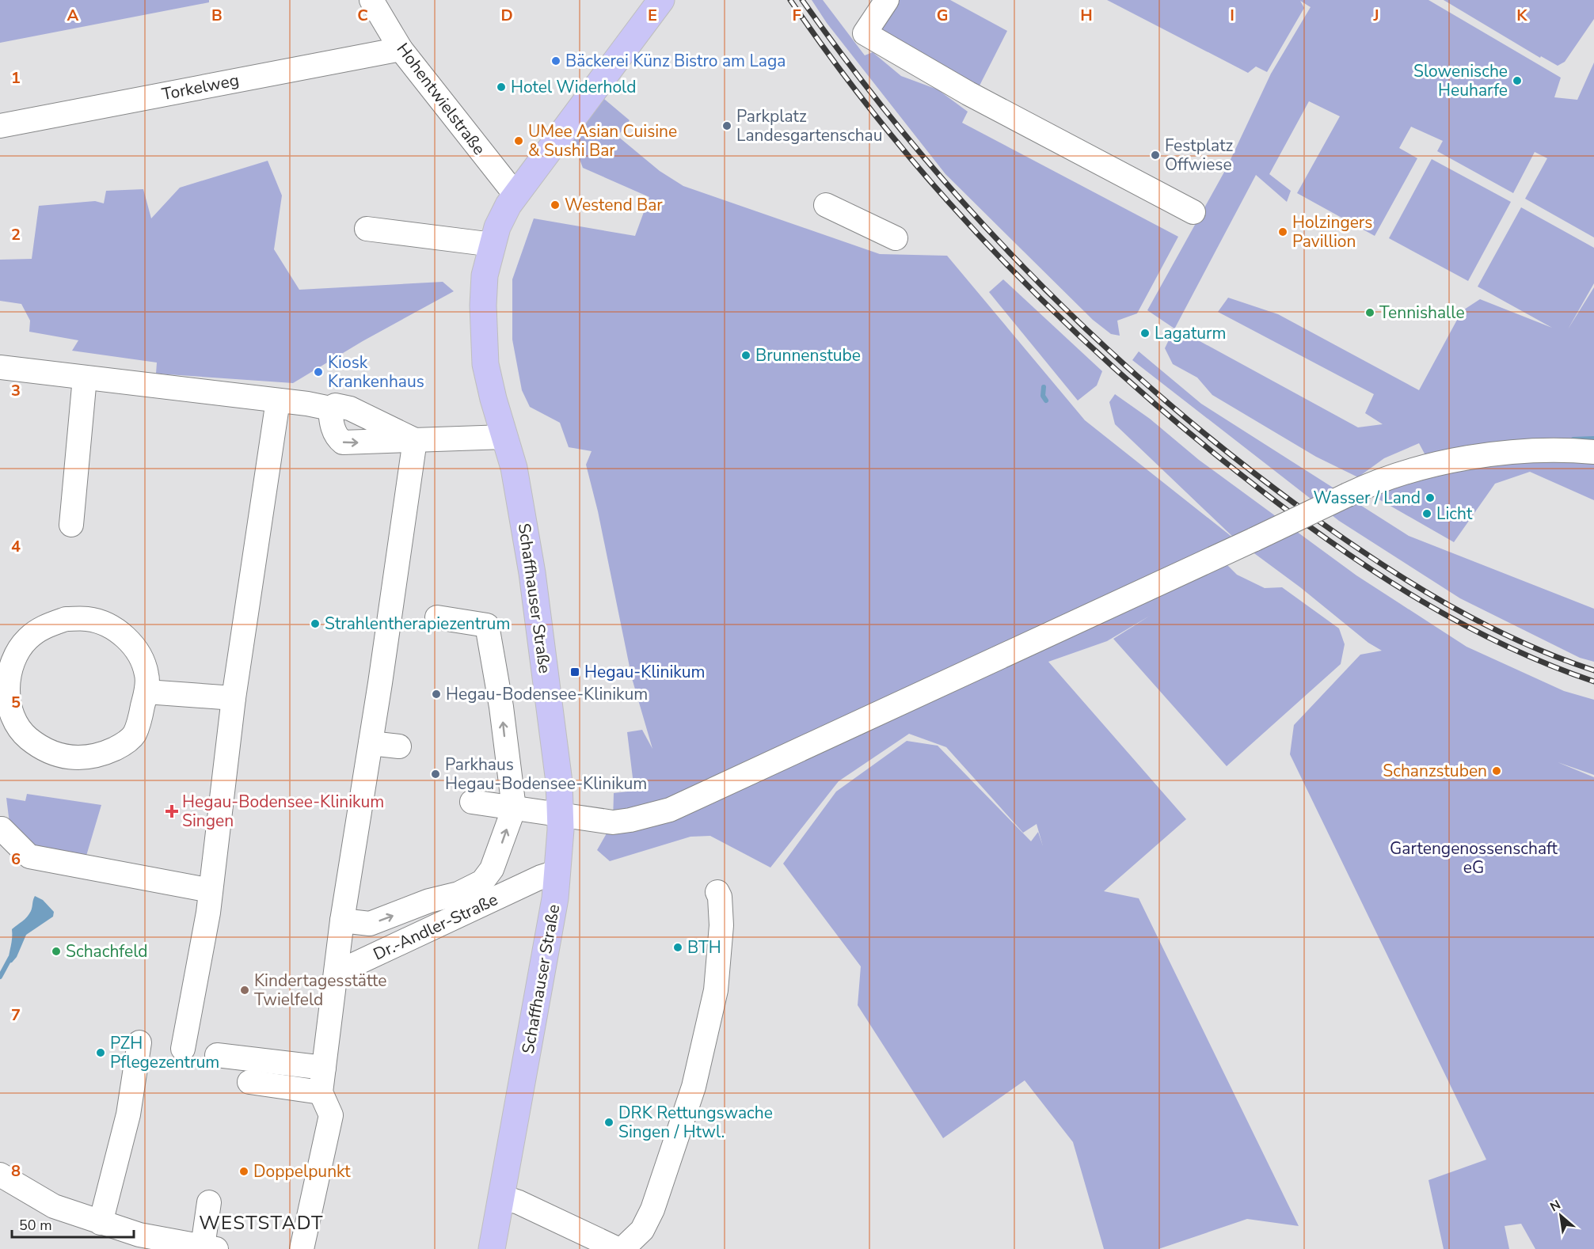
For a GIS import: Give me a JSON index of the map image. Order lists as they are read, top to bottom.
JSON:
{
  "streets": {
    "main road": ["Schaffhauser Straße"],
    "street": ["Torkelweg", "Hohentwielstraße", "Dr.-Andler-Straße"]
  },
  "crossings": [
    ["Torkelweg", "Hohentwielstraße"],
    ["Hohentwielstraße", "Schaffhauser Straße"],
    ["Schaffhauser Straße", "Dr.-Andler-Straße"]
  ],
  "districts": ["WESTSTADT"],
  "parks": ["Gartengenossenschaft eG"],
  "places": {
    "other": [
      "Bäckerei Künz Bistro am Laga",
      "Slowenische Heuharfe",
      "Hotel Widerhold",
      "Parkplatz Landesgartenschau",
      "UMee Asian Cuisine & Sushi Bar",
      "Festplatz Offwiese",
      "Westend Bar",
      "Holzingers Pavillion",
      "Tennishalle",
      "Lagaturm",
      "Brunnenstube",
      "Kiosk Krankenhaus",
      "Wasser / Land",
      "Licht",
      "Strahlentherapiezentrum",
      "Hegau-Bodensee-Klinikum",
      "Schanzstuben",
      "Parkhaus Hegau-Bodensee-Klinikum",
      "BTH",
      "Schachfeld",
      "Kindertagesstätte Twielfeld",
      "PZH Pflegezentrum",
      "DRK Rettungswache Singen / Htwl.",
      "Doppelpunkt"
    ],
    "transit": ["Hegau-Klinikum"],
    "health": ["Hegau-Bodensee-Klinikum Singen"]
  },
  "scale_bar": "50 m",
  "north": "top left",
  "grid": {
    "columns": [
      "A",
      "B",
      "C",
      "D",
      "E",
      "F",
      "G",
      "H",
      "I",
      "J",
      "K"
    ],
    "rows": [
      "1",
      "2",
      "3",
      "4",
      "5",
      "6",
      "7",
      "8"
    ]
  }
}
